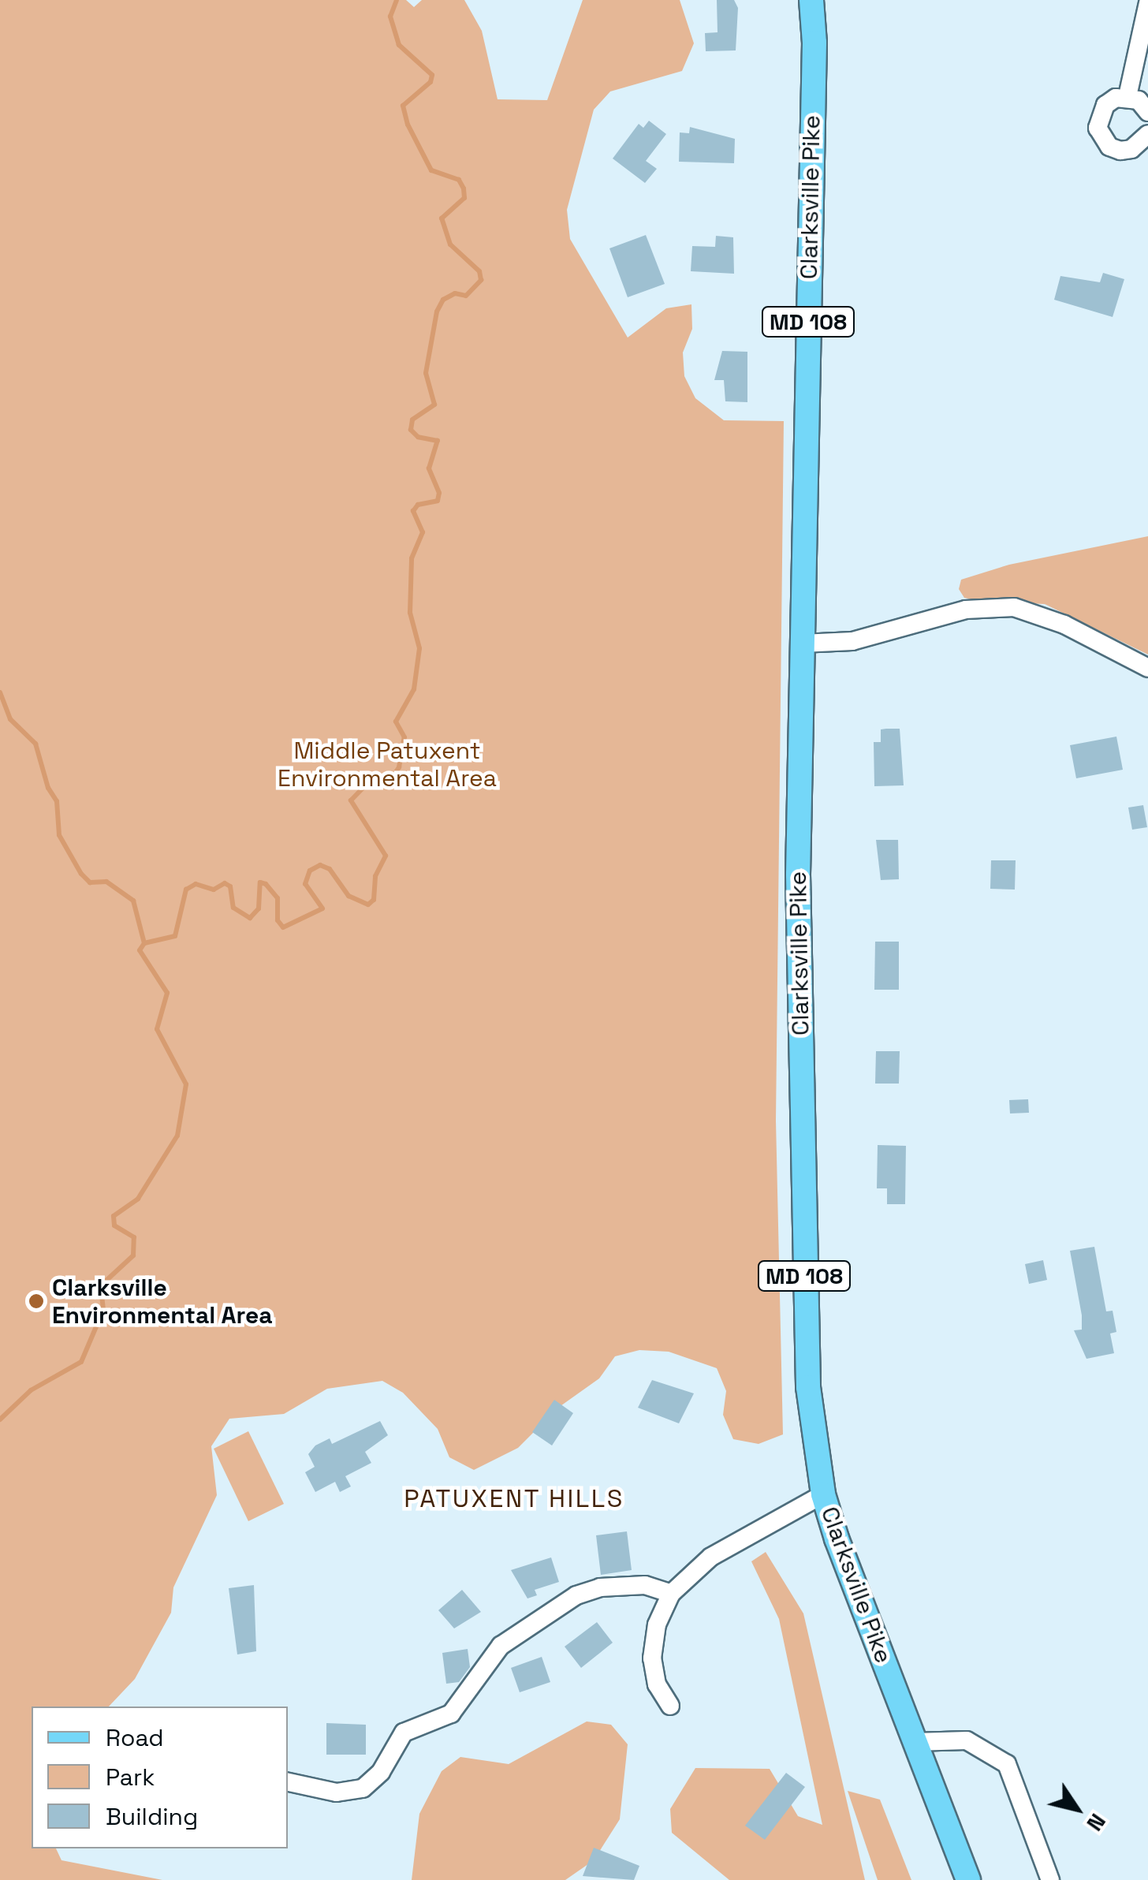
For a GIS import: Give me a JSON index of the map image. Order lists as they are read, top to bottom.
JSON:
{
  "streets": {
    "main road": ["Clarksville Pike", "MD 108"]
  },
  "districts": ["PATUXENT HILLS"],
  "parks": ["Middle Patuxent Environmental Area"],
  "places": ["Clarksville Environmental Area"],
  "legend": ["Road", "Park", "Building"],
  "north": "bottom right"
}
